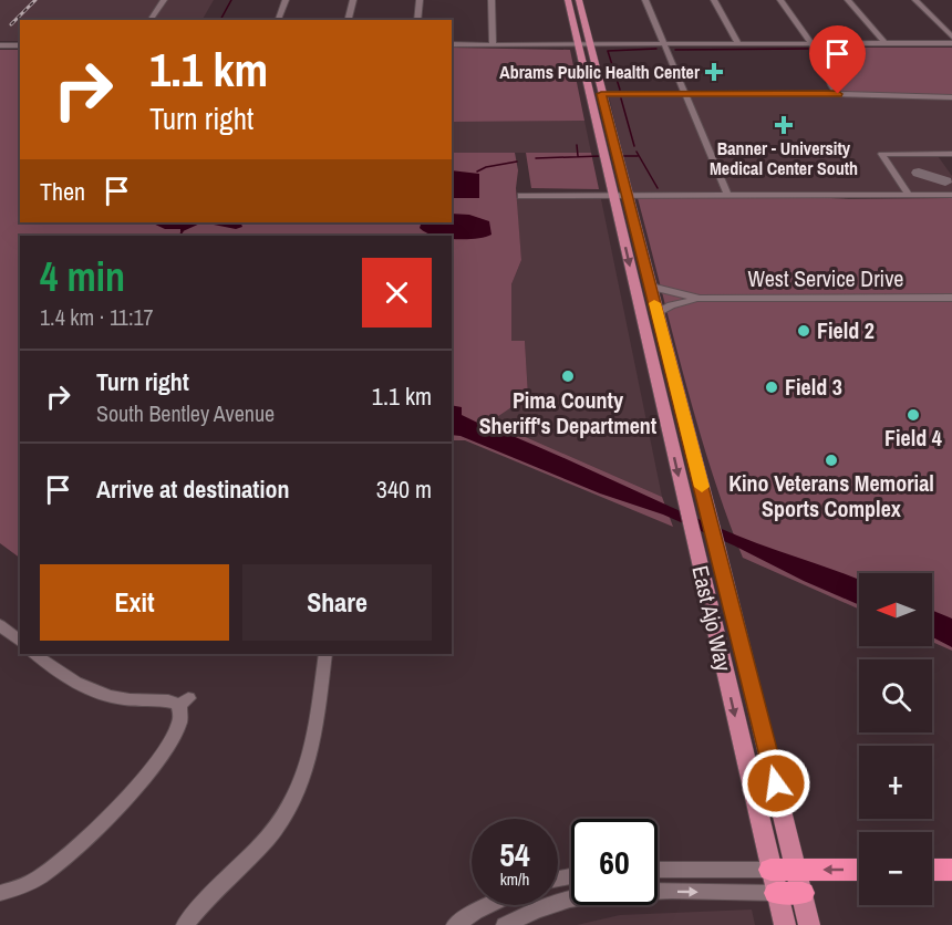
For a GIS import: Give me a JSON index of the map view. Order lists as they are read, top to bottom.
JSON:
{
  "streets": {
    "main road": ["East Ajo Way"],
    "street": ["West Service Drive"]
  },
  "crossings": [
    ["West Service Drive", "East Ajo Way"]
  ],
  "places": {
    "health": ["Abrams Public Health Center", "Banner - University Medical Center South"],
    "other": [
      "Field 2",
      "Pima County Sheriff's Department",
      "Field 3",
      "Field 4",
      "Kino Veterans Memorial Sports Complex"
    ]
  },
  "north": "left",
  "page": {
    "turn": ["1.1 km", "Turn right"],
    "then": "Then",
    "heading": ["4 min", "1.4 km · 11:17"],
    "list": [
      {
        "name": "Turn right",
        "note": "South Bentley Avenue",
        "value": "1.1 km"
      },
      {
        "name": "Arrive at destination",
        "value": "340 m"
      }
    ],
    "buttons": ["Exit", "Share"],
    "map_buttons": ["+", "−"],
    "speed": "54 km/h",
    "limit": "60"
  }
}
